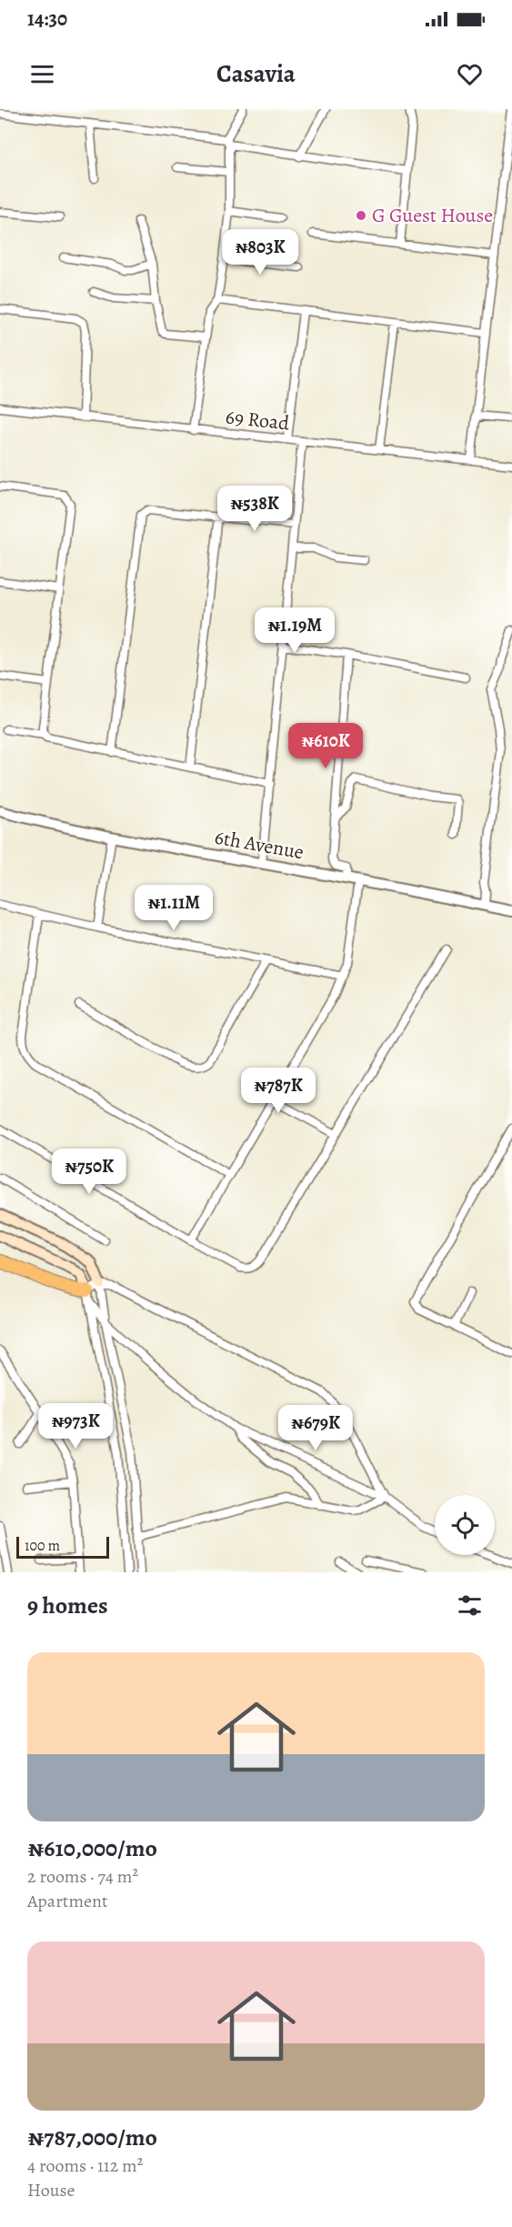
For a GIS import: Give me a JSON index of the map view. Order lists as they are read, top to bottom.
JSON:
{
  "streets": {
    "street": ["69 Road", "6th Avenue"]
  },
  "places": ["G Guest House"],
  "scale_bar": "100 m",
  "page": {
    "status": "14:30",
    "header": "Casavia",
    "price": [
      "₦803K",
      "₦538K",
      "₦1.19M",
      "₦610K",
      "₦1.11M",
      "₦787K",
      "₦750K",
      "₦973K",
      "₦679K"
    ],
    "scale": "100 m",
    "heading": "9 homes",
    "list": [
      {
        "name": "₦610,000/mo",
        "note": "2 rooms · 74 m² · Apartment"
      },
      {
        "name": "₦787,000/mo",
        "note": "4 rooms · 112 m² · House"
      }
    ]
  }
}
